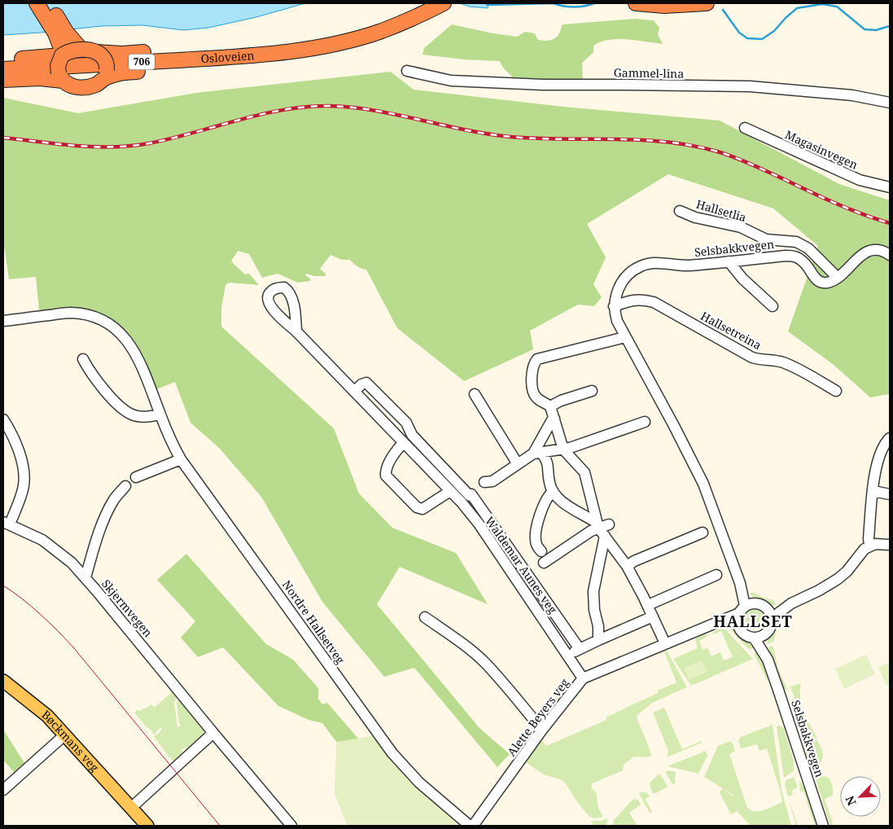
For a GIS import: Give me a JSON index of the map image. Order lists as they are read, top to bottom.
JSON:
{
  "streets": {
    "highway": ["Osloveien", "706"],
    "main road": ["Bøckmans veg"],
    "street": [
      "Gammel-lina",
      "Magasinvegen",
      "Hallsetlia",
      "Selsbakkvegen",
      "Hallsetreina",
      "Waldemar Aunes veg",
      "Skjermvegen",
      "Nordre Hallsetveg",
      "Alette Beyers veg"
    ]
  },
  "crossings": [
    ["Osloveien", "706"],
    ["Hallsetlia", "Selsbakkvegen"],
    ["Selsbakkvegen", "Hallsetreina"],
    ["Selsbakkvegen", "Alette Beyers veg"],
    ["Waldemar Aunes veg", "Alette Beyers veg"]
  ],
  "districts": ["HALLSET"],
  "north": "bottom left"
}
